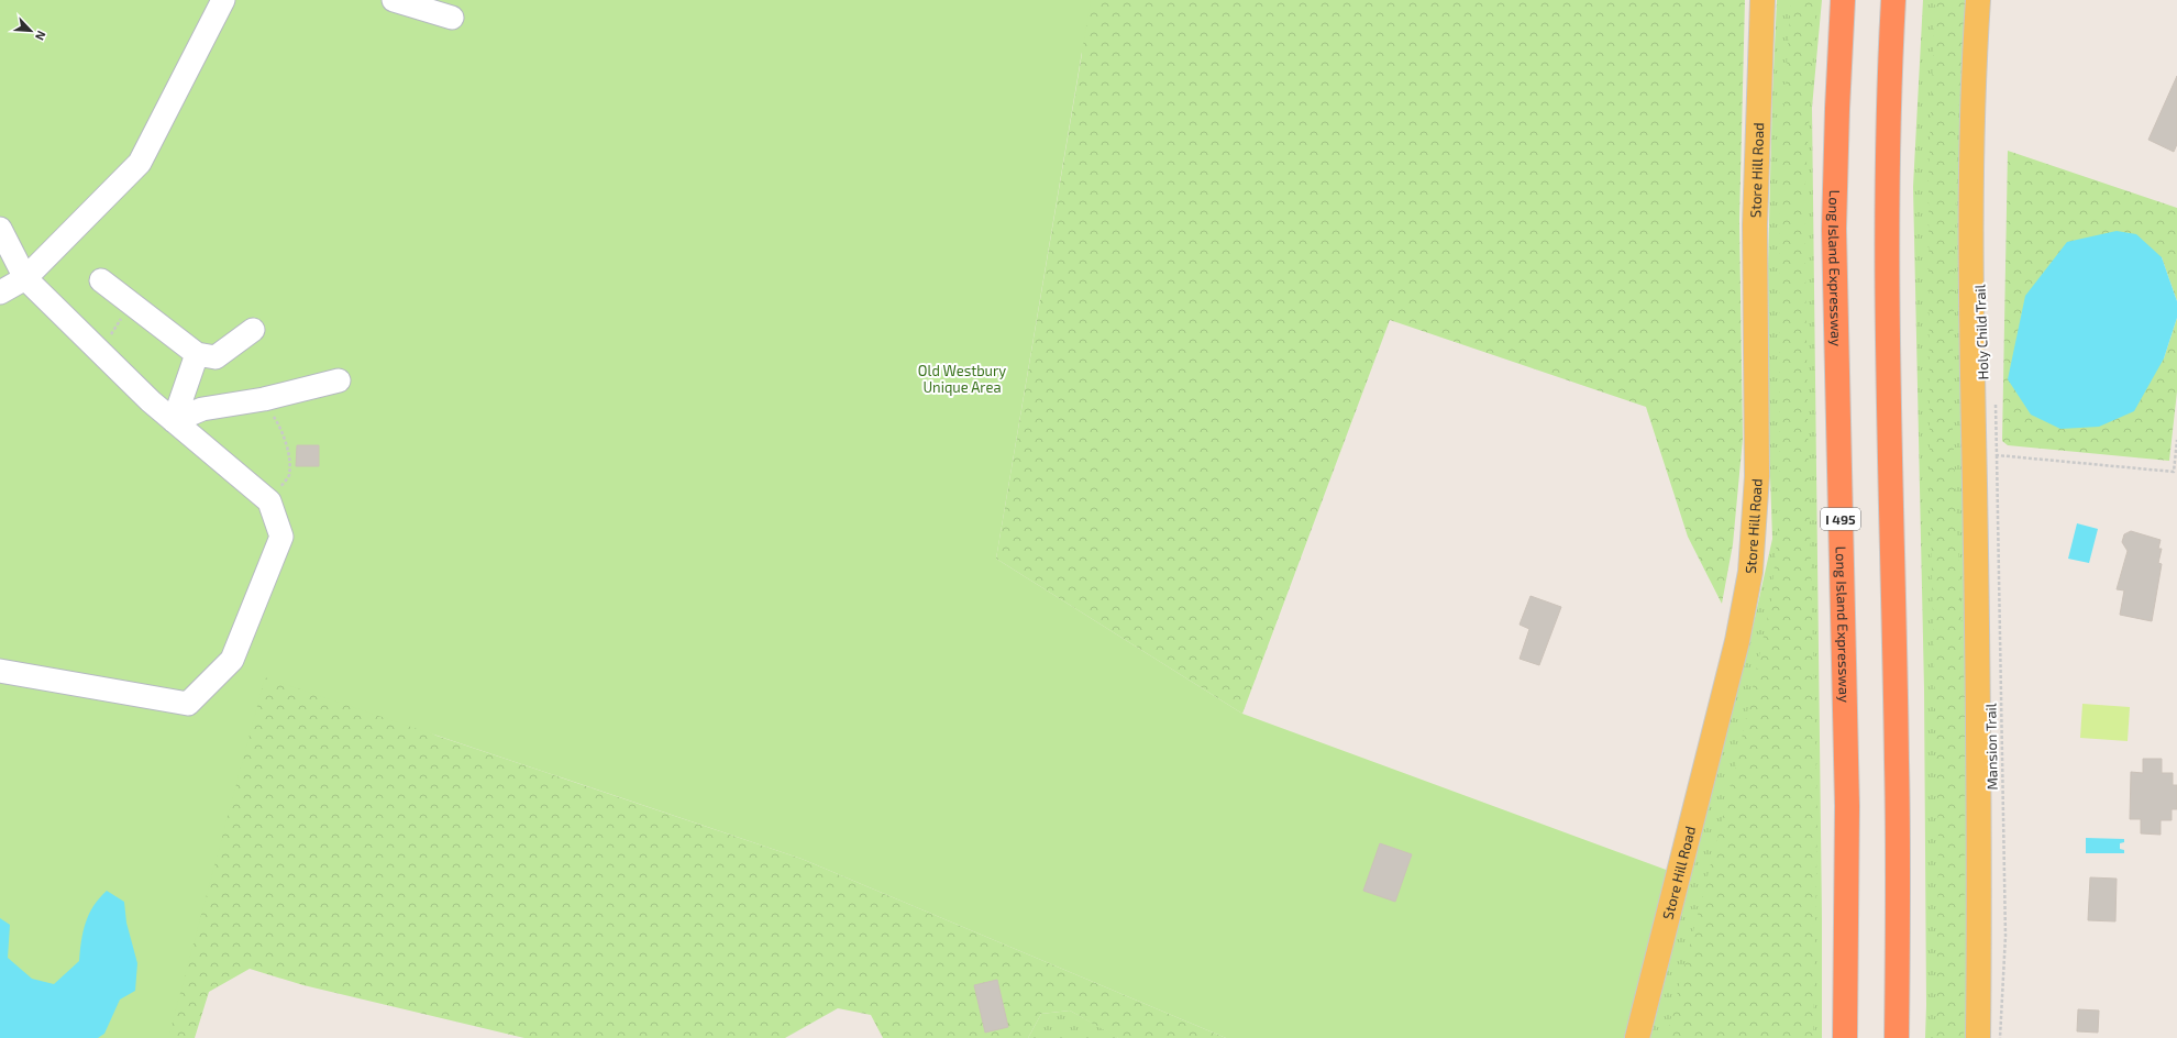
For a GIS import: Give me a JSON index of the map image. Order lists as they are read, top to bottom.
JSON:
{
  "streets": {
    "highway": ["Long Island Expressway", "I 495"],
    "main road": ["Store Hill Road"],
    "path": ["Mansion Trail"]
  },
  "parks": ["Old Westbury Unique Area"],
  "north": "bottom right"
}
